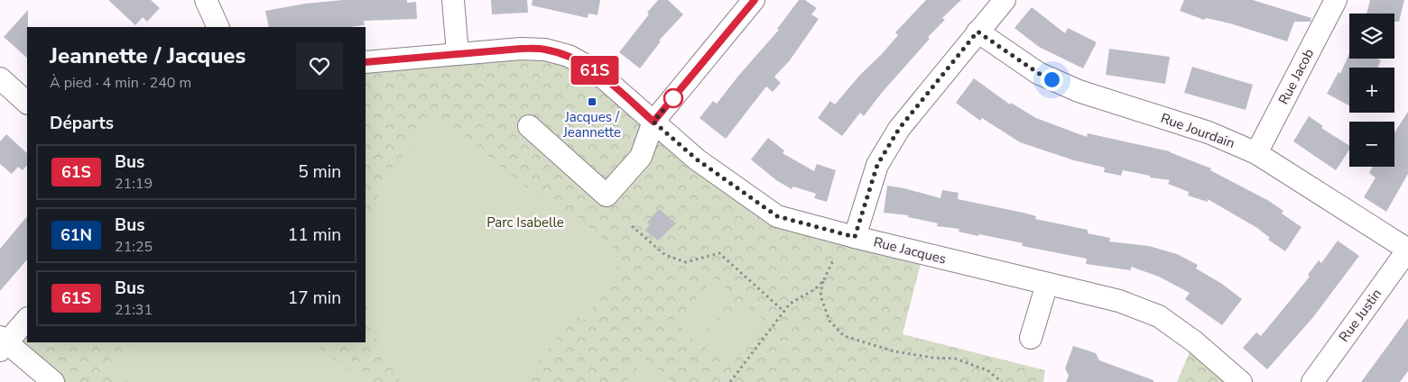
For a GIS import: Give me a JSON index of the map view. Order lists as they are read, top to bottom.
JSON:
{
  "streets": {
    "street": [
      "Rue Jacob",
      "Rue Jourdain",
      "Rue Jacques",
      "Rue Justin"
    ]
  },
  "crossings": [
    ["Rue Jacob", "Rue Jourdain"],
    ["Rue Jourdain", "Rue Justin"]
  ],
  "parks": ["Parc Isabelle"],
  "places": {
    "transit": ["Jacques / Jeannette"]
  },
  "lines": ["bus line 61S"],
  "page": {
    "on_map": "61S",
    "map_buttons": ["+", "−"],
    "heading": [
      ["Jeannette / Jacques", "À pied · 4 min · 240 m"],
      "Départs"
    ],
    "list": [
      {
        "mark": "61S",
        "name": "Bus",
        "note": "21:19",
        "value": "5 min"
      },
      {
        "mark": "61N",
        "name": "Bus",
        "note": "21:25",
        "value": "11 min"
      },
      {
        "mark": "61S",
        "name": "Bus",
        "note": "21:31",
        "value": "17 min"
      }
    ]
  }
}
